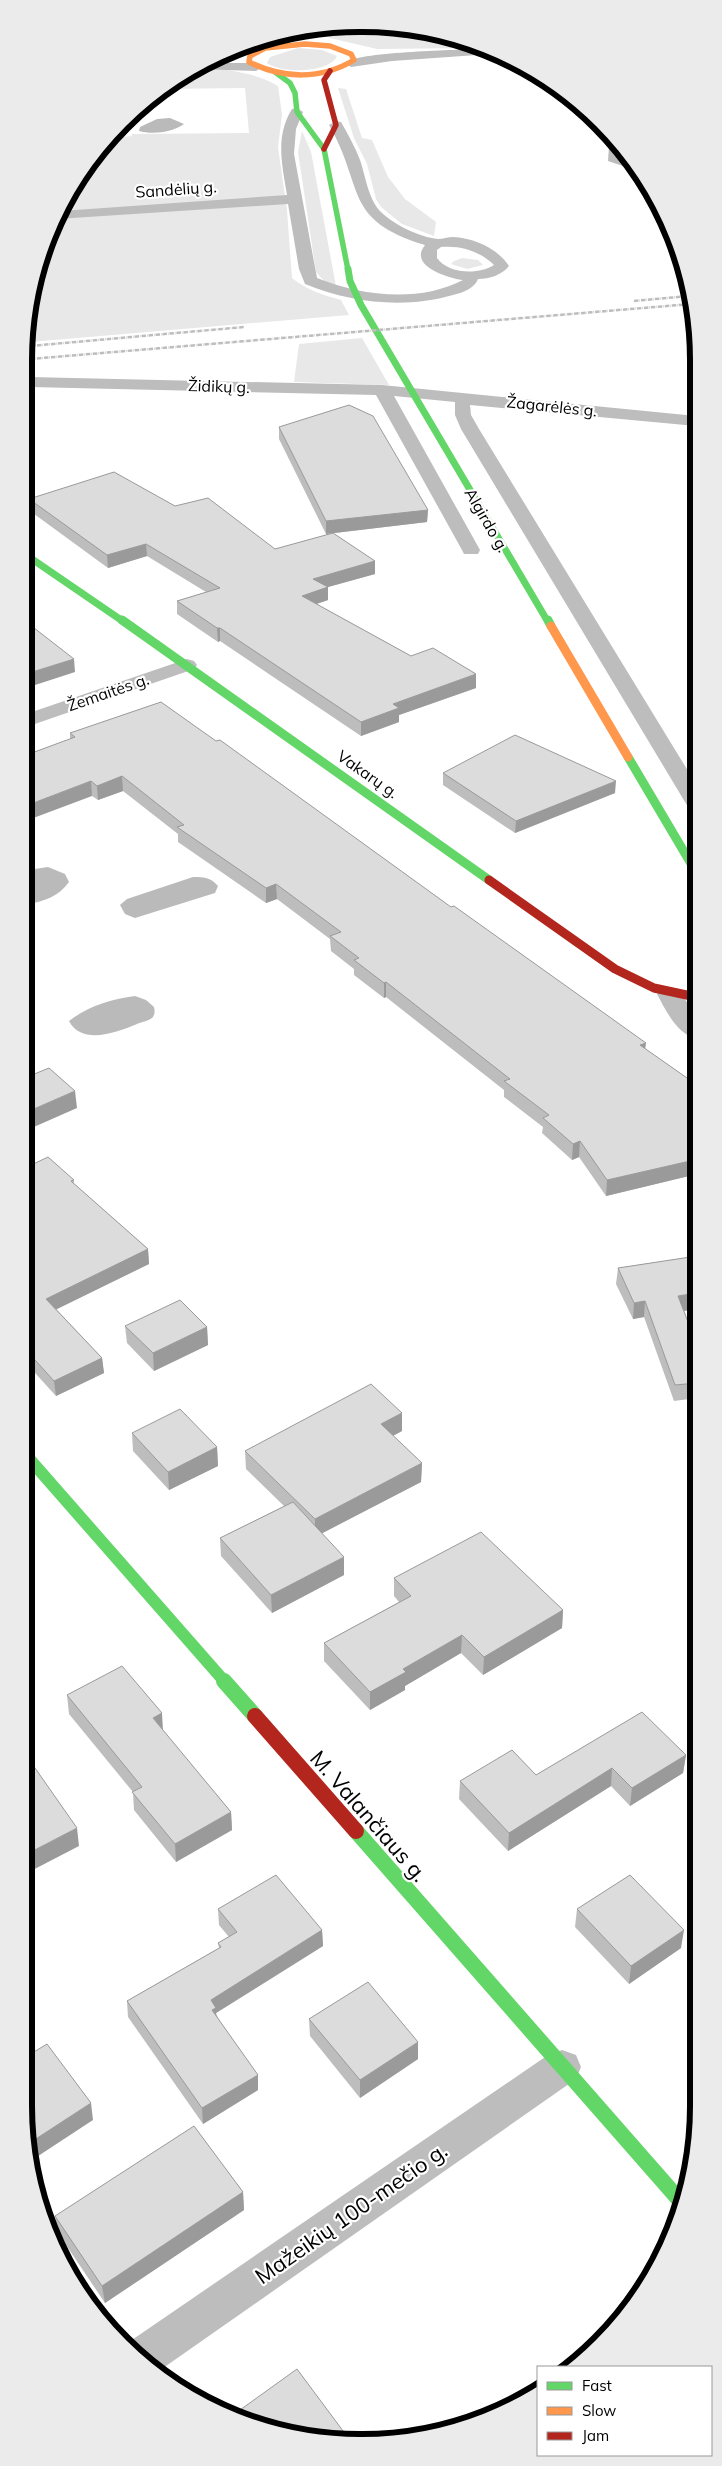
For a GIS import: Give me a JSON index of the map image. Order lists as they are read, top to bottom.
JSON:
{
  "streets": {
    "main road": ["Algirdo g.", "Vakarų g.", "M. Valančiaus g."],
    "street": [
      "Sandėlių g.",
      "Židikų g.",
      "Žagarėlės g.",
      "Žemaitės g.",
      "Mažeikių 100-mečio g."
    ]
  },
  "crossings": [
    ["Židikų g.", "Žagarėlės g."],
    ["Žemaitės g.", "Vakarų g."],
    ["M. Valančiaus g.", "Mažeikių 100-mečio g."]
  ],
  "legend": ["Fast", "Slow", "Jam"]
}
